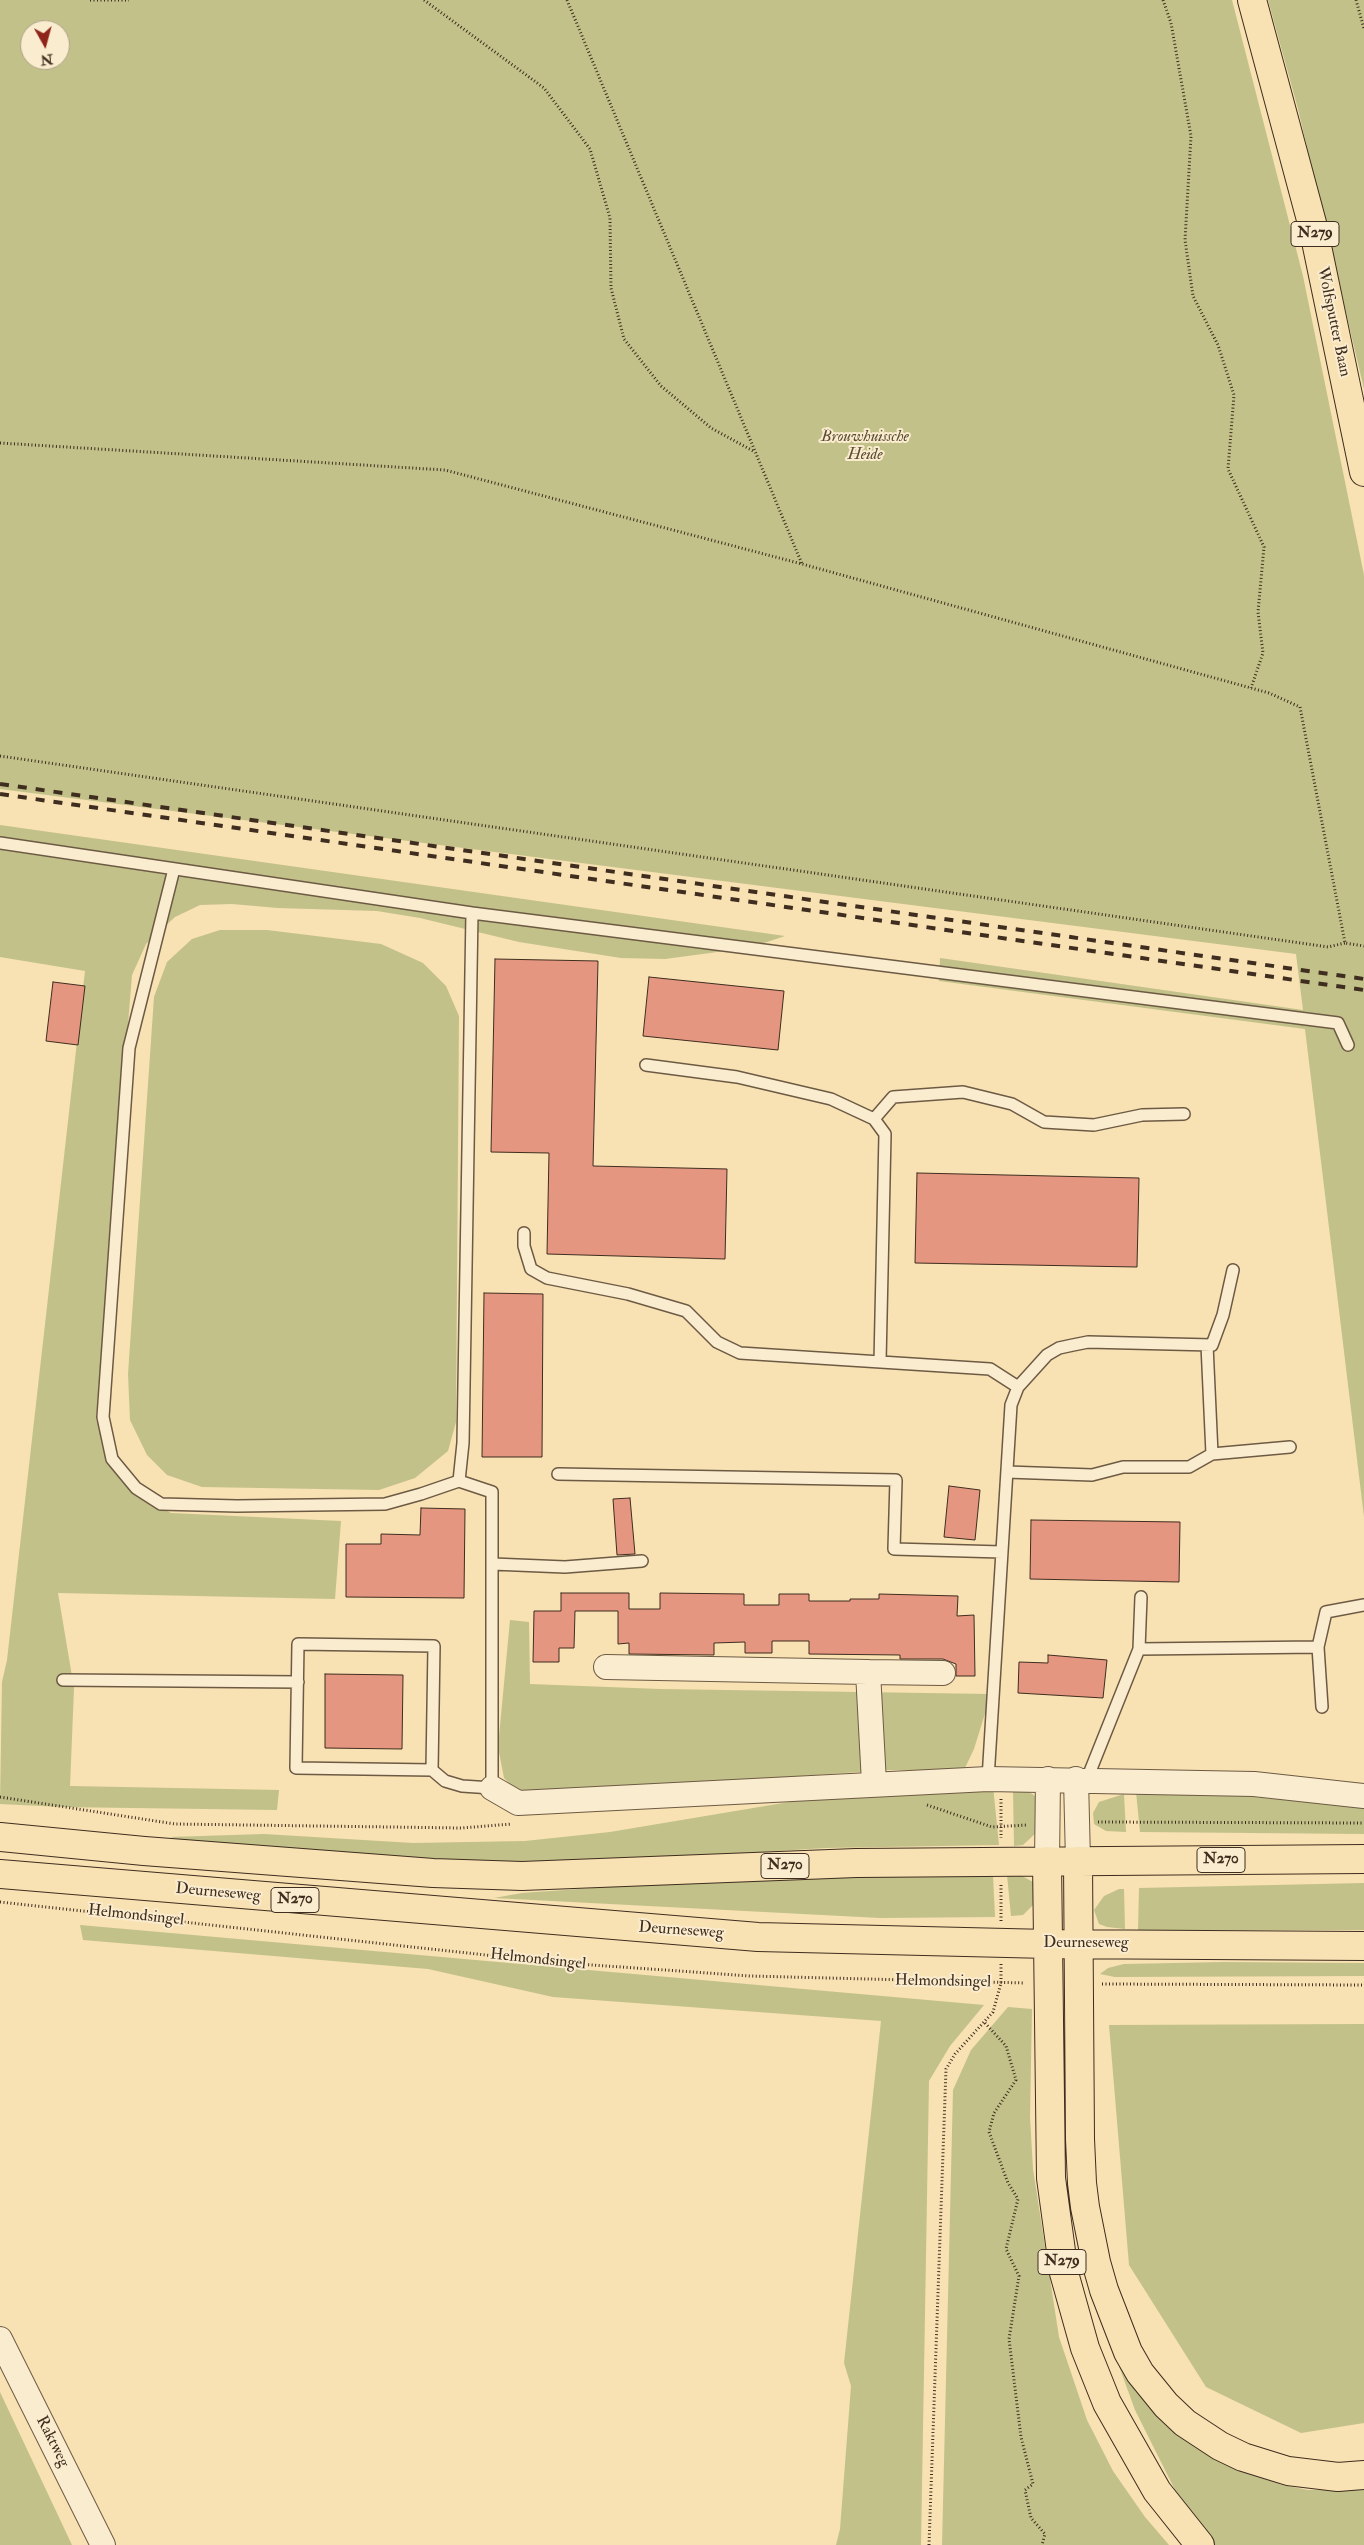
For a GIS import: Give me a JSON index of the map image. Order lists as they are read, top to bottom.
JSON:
{
  "streets": {
    "main road": [
      "N279",
      "Wolfsputter Baan",
      "N270",
      "Deurneseweg"
    ],
    "street": ["Raktweg"],
    "path": ["Helmondsingel"]
  },
  "crossings": [
    ["N279", "Deurneseweg"],
    ["N279", "Helmondsingel"]
  ],
  "parks": ["Brouwhuissche Heide"],
  "north": "bottom"
}
